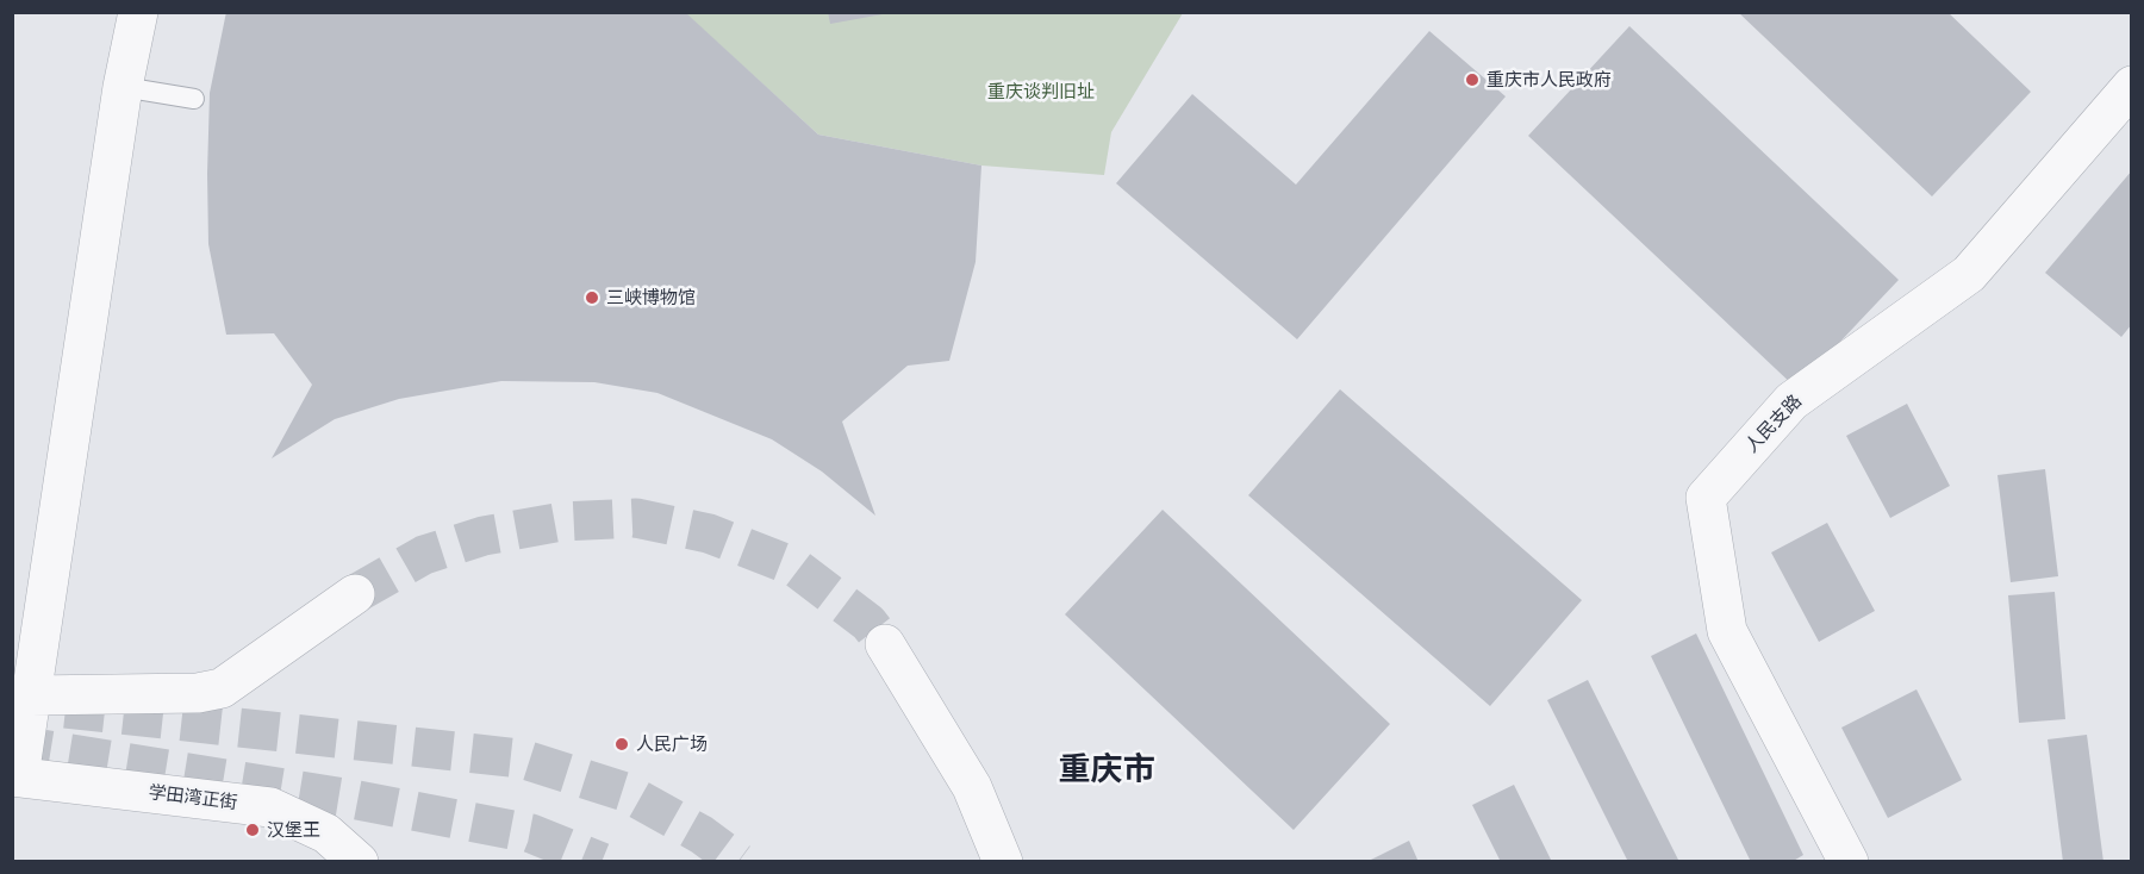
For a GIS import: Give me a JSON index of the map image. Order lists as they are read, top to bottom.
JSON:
{
  "streets": {
    "street": ["人民支路", "学田湾正街"]
  },
  "districts": ["重庆市"],
  "parks": ["重庆谈判旧址"],
  "places": [
    "重庆市人民政府",
    "三峡博物馆",
    "人民广场",
    "汉堡王"
  ]
}
